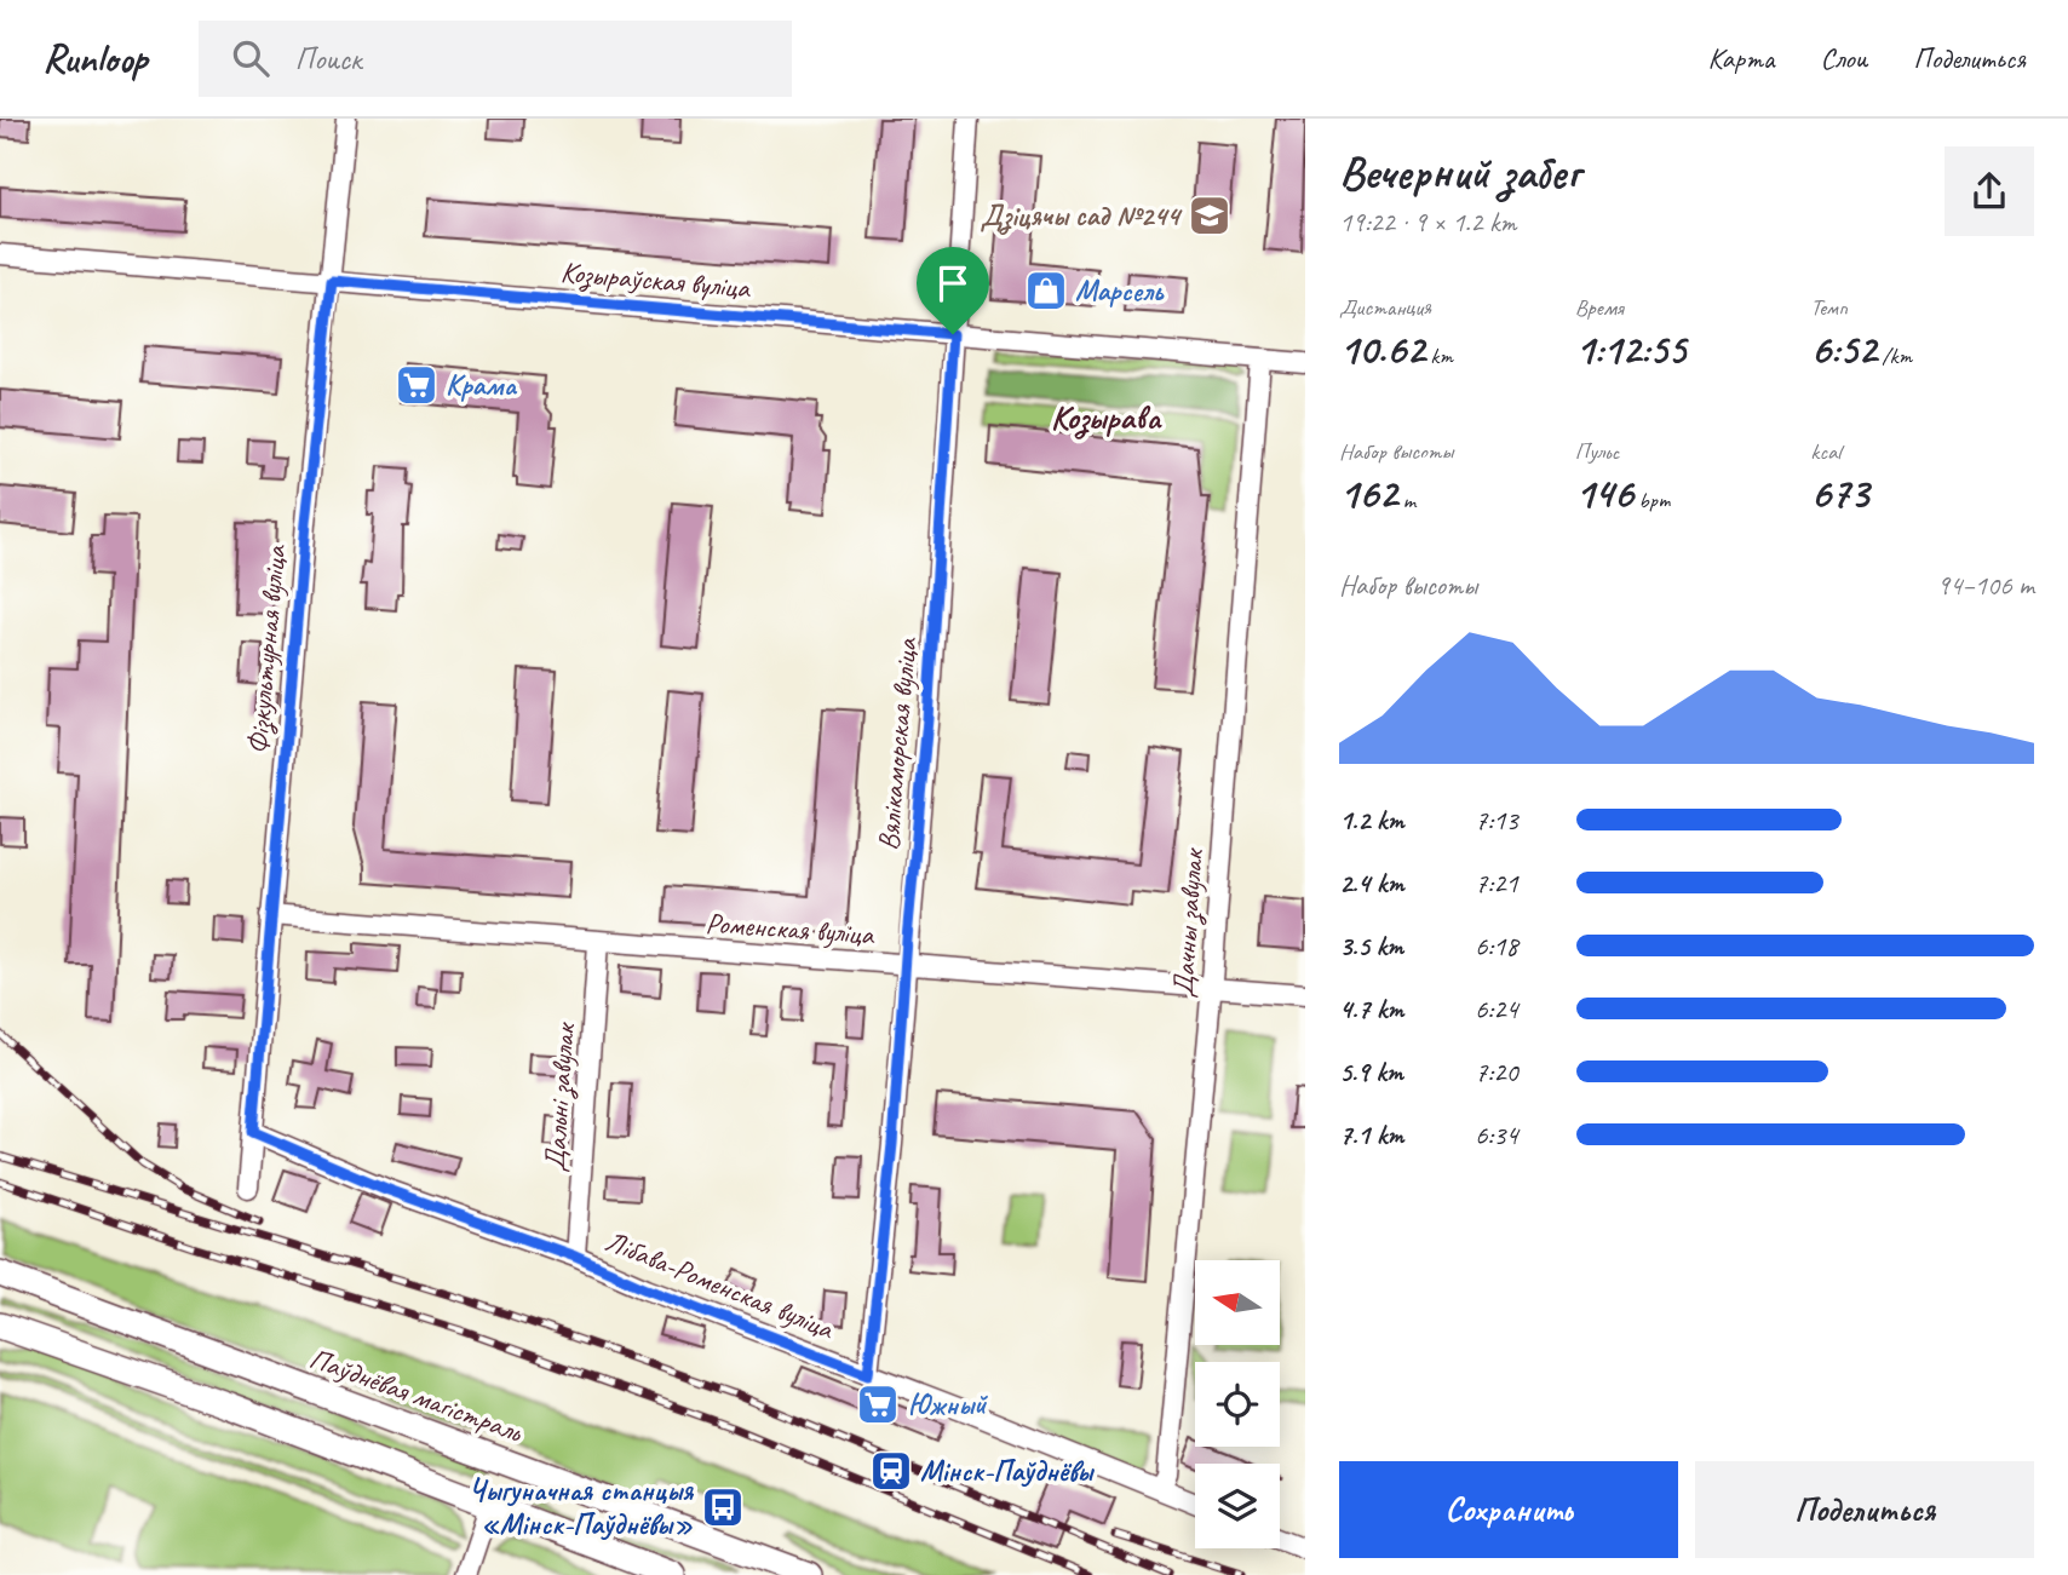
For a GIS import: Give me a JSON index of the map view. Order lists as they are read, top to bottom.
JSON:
{
  "streets": {
    "main road": ["Паўднёвая магістраль"],
    "street": [
      "Козыраўская вуліца",
      "Фізкультурная вуліца",
      "Вялікаморская вуліца",
      "Дачны завулак",
      "Роменская вуліца",
      "Дальні завулак",
      "Лібава-Роменская вуліца"
    ]
  },
  "crossings": [
    ["Козыраўская вуліца", "Фізкультурная вуліца"],
    ["Козыраўская вуліца", "Вялікаморская вуліца"],
    ["Козыраўская вуліца", "Дачны завулак"],
    ["Фізкультурная вуліца", "Роменская вуліца"],
    ["Фізкультурная вуліца", "Лібава-Роменская вуліца"],
    ["Вялікаморская вуліца", "Роменская вуліца"],
    ["Вялікаморская вуліца", "Лібава-Роменская вуліца"],
    ["Дачны завулак", "Роменская вуліца"],
    ["Дачны завулак", "Лібава-Роменская вуліца"],
    ["Роменская вуліца", "Дальні завулак"],
    ["Дальні завулак", "Лібава-Роменская вуліца"]
  ],
  "districts": ["Козырава"],
  "places": {
    "school or university": ["Дзіцячы сад №244"],
    "shop": ["Марсель"],
    "supermarket": ["Крама", "Южный"],
    "station": ["Мінск-Паўднёвы"],
    "bus stop": ["Чыгуначная станцыя «Мінск-Паўднёвы»"]
  },
  "north": "left",
  "page": {
    "header": "Runloop",
    "search": "Поиск",
    "nav": ["Карта", "Слои", "Поделиться"],
    "heading": ["Вечерний забег", "19:22 · 9 × 1.2 km"],
    "stats": [
      ["Дистанция", "10.62 km"],
      ["Время", "1:12:55"],
      ["Темп", "6:52 /km"],
      ["Набор высоты", "162 m"],
      ["Пульс", "146 bpm"],
      ["kcal", "673"]
    ],
    "chart": ["Набор высоты", "94–106 m"],
    "list": [
      {
        "name": "1.2 km",
        "note": "7:13"
      },
      {
        "name": "2.4 km",
        "note": "7:21"
      },
      {
        "name": "3.5 km",
        "note": "6:18"
      },
      {
        "name": "4.7 km",
        "note": "6:24"
      },
      {
        "name": "5.9 km",
        "note": "7:20"
      },
      {
        "name": "7.1 km",
        "note": "6:34"
      }
    ],
    "buttons": ["Сохранить", "Поделиться"]
  }
}
